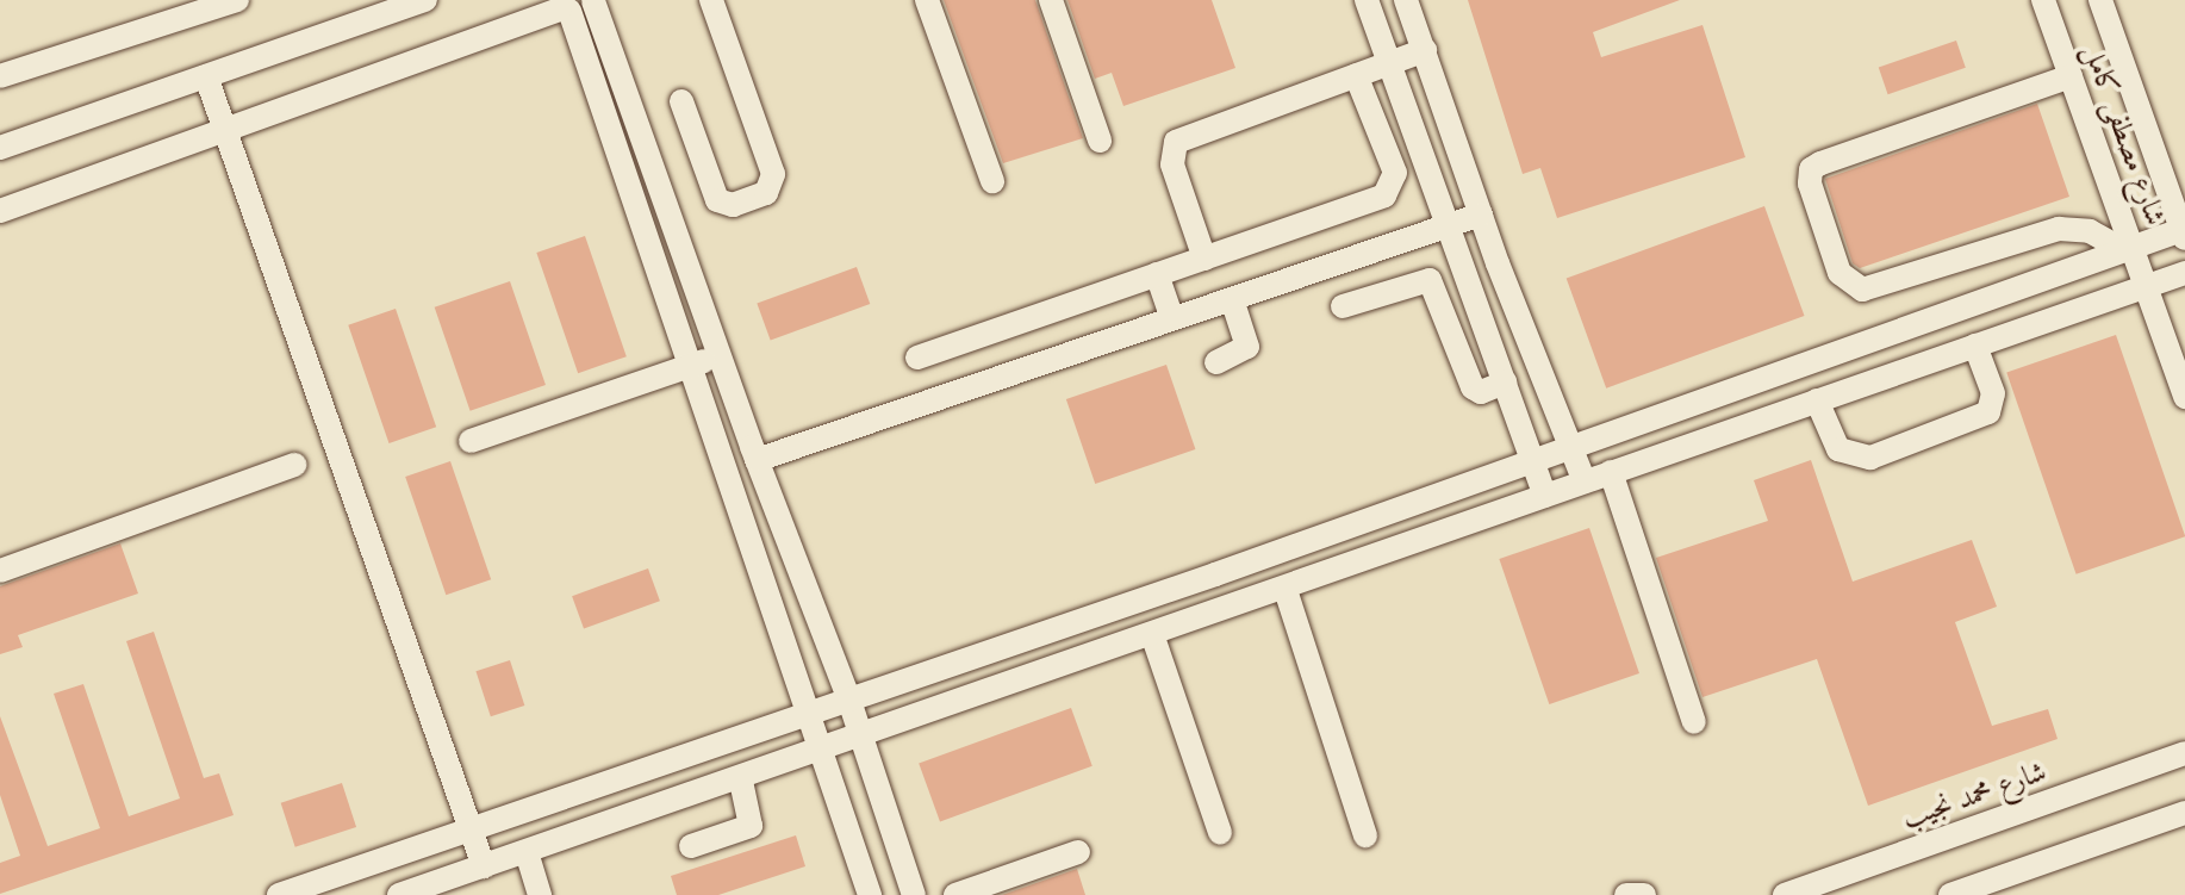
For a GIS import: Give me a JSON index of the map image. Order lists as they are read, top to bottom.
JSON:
{
  "streets": {
    "street": ["شارع مصطفى كامل", "شارع محمد نجيب"]
  }
}
